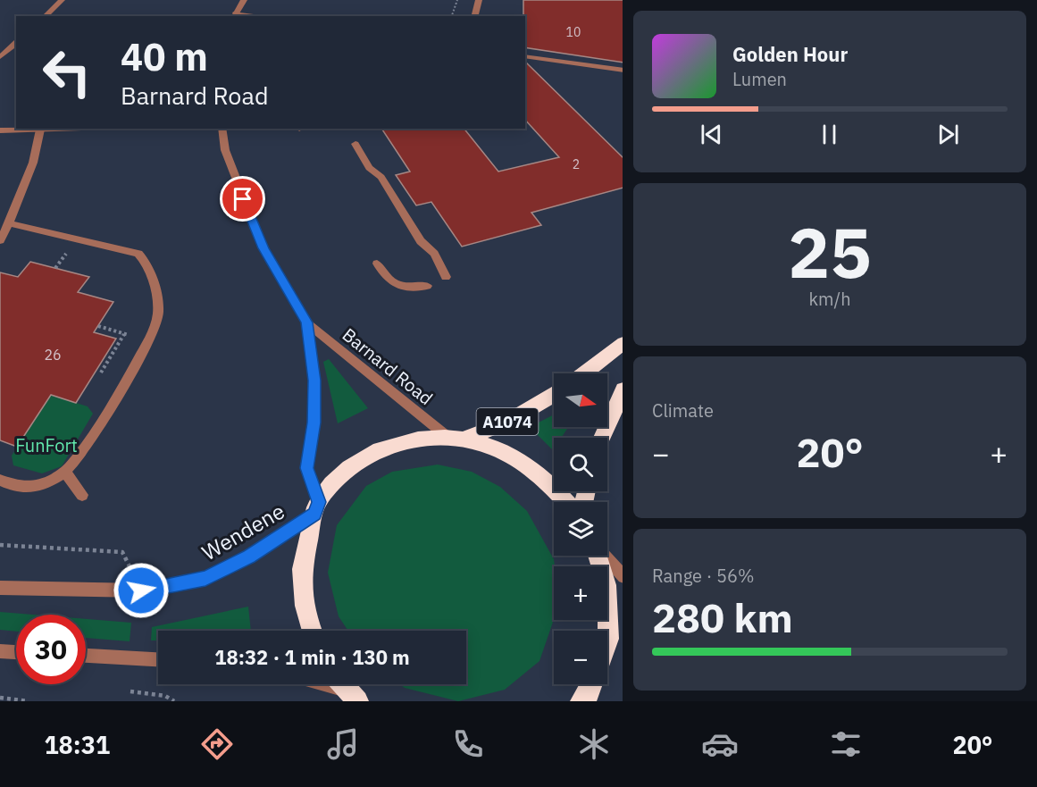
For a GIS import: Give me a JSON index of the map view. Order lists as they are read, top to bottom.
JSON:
{
  "streets": {
    "highway": ["A1074"],
    "street": ["Barnard Road", "Wendene"]
  },
  "crossings": [
    ["Barnard Road", "A1074"],
    ["Barnard Road", "Wendene"]
  ],
  "parks": ["FunFort"],
  "house_numbers": ["10", "2", "26"],
  "north": "right",
  "page": {
    "turn": ["40 m", "Barnard Road"],
    "song": ["Golden Hour", "Lumen"],
    "tile": [
      ["25", "km/h"],
      "Climate",
      ["Range · 56%", "280 km"]
    ],
    "map_buttons": ["+", "−"],
    "heat": ["−", "20°", "+"],
    "limit": "30",
    "trip": "18:32 · 1 min · 130 m",
    "tabs": ["18:31", "20°"]
  }
}
